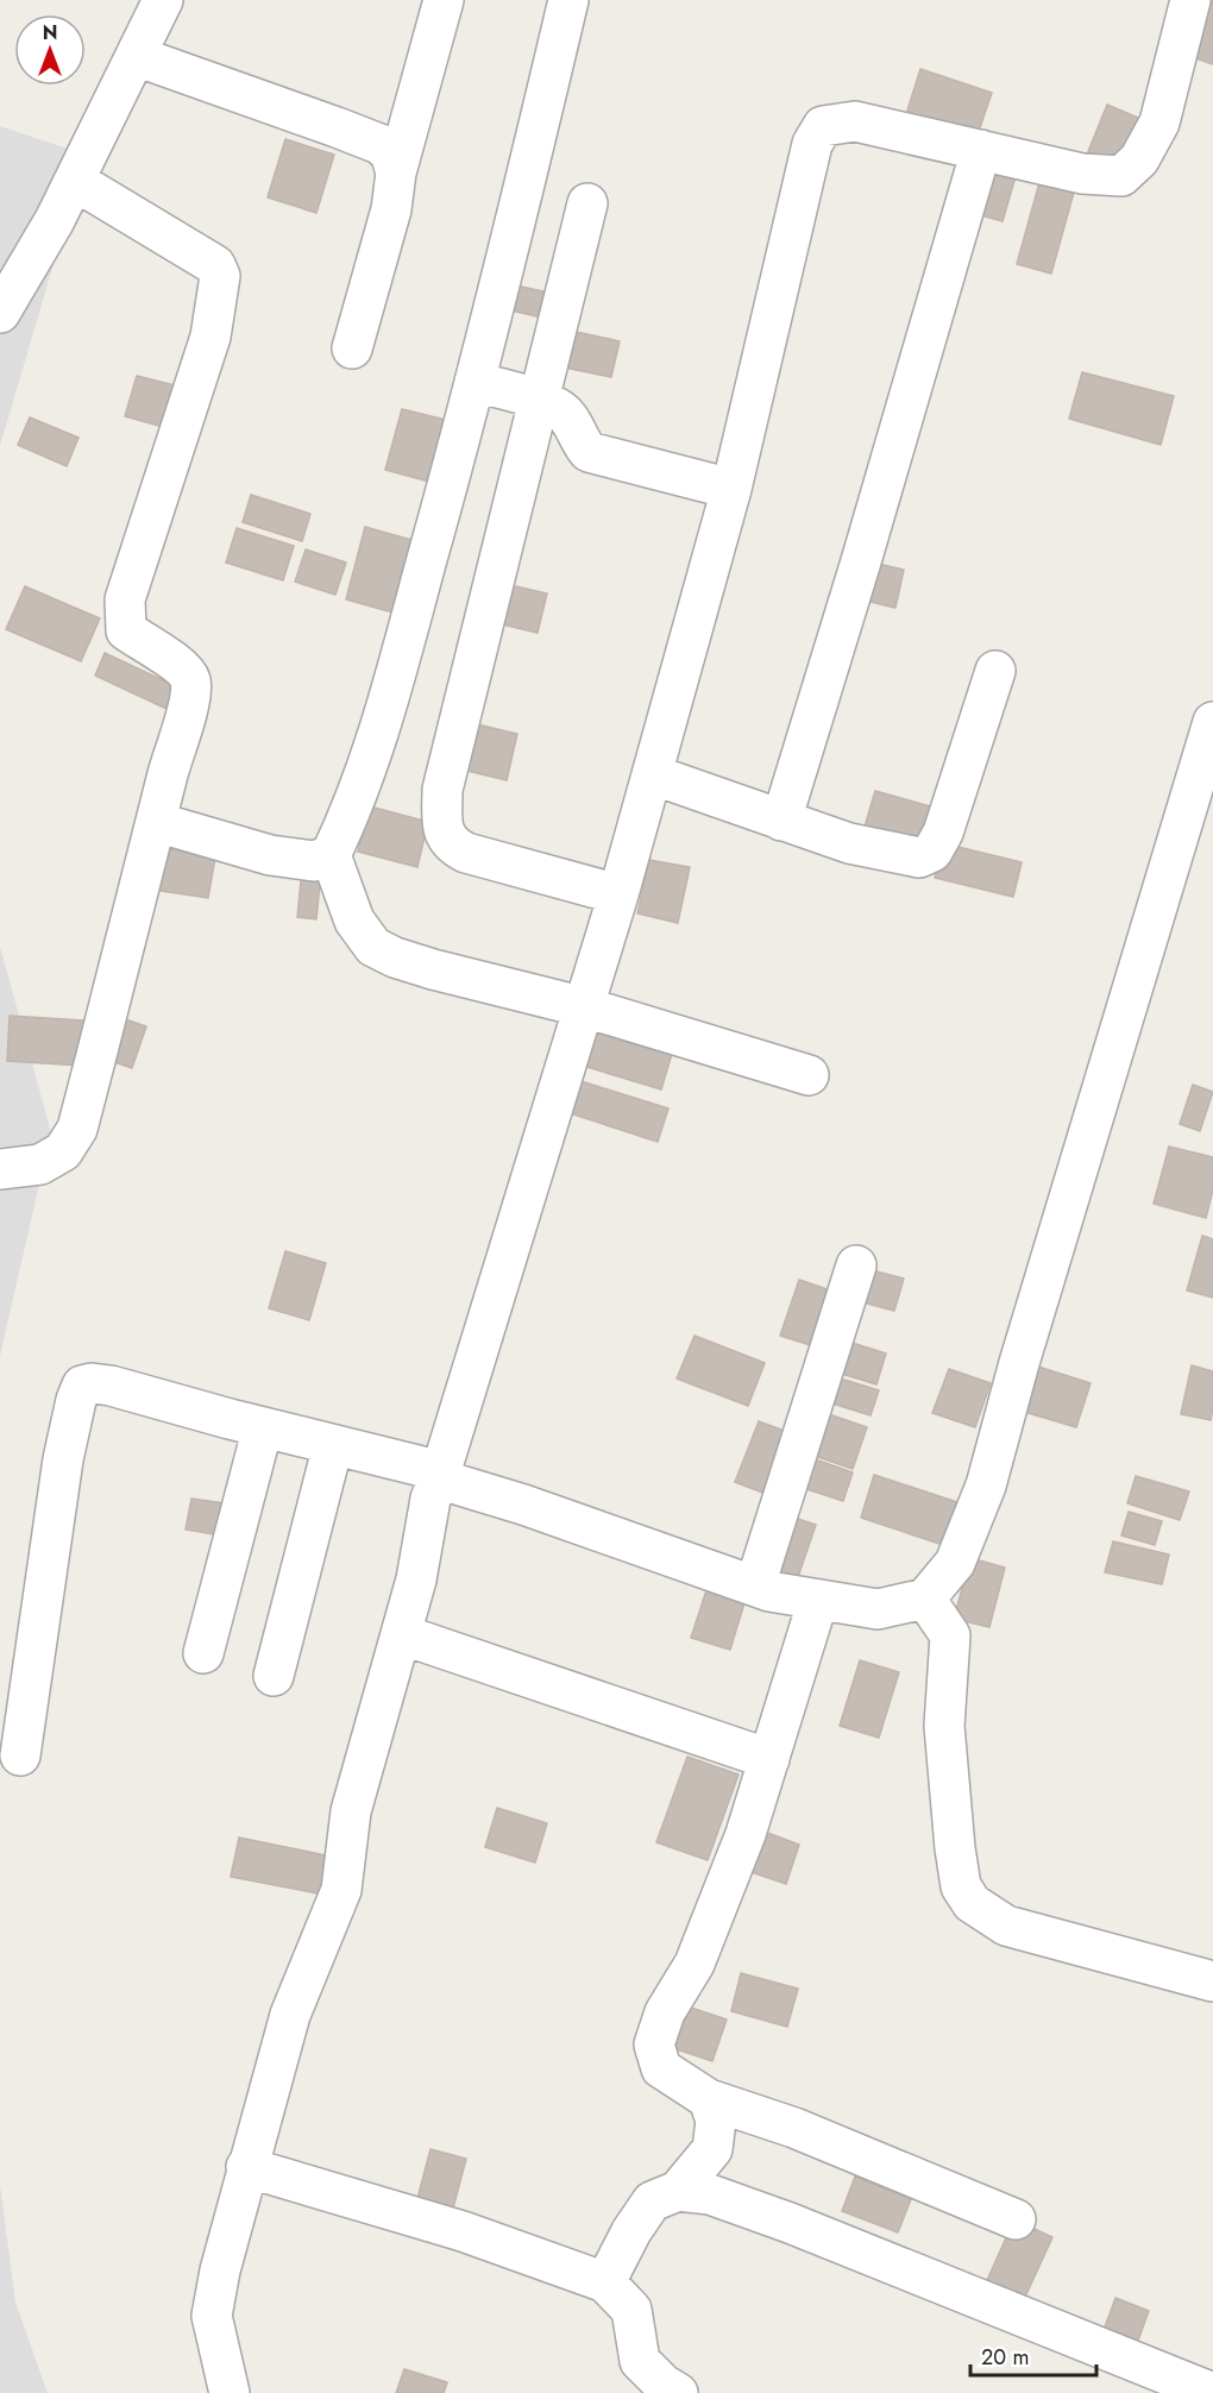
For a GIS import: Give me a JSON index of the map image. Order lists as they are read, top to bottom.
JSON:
{
  "scale_bar": "20 m",
  "north": "top"
}
